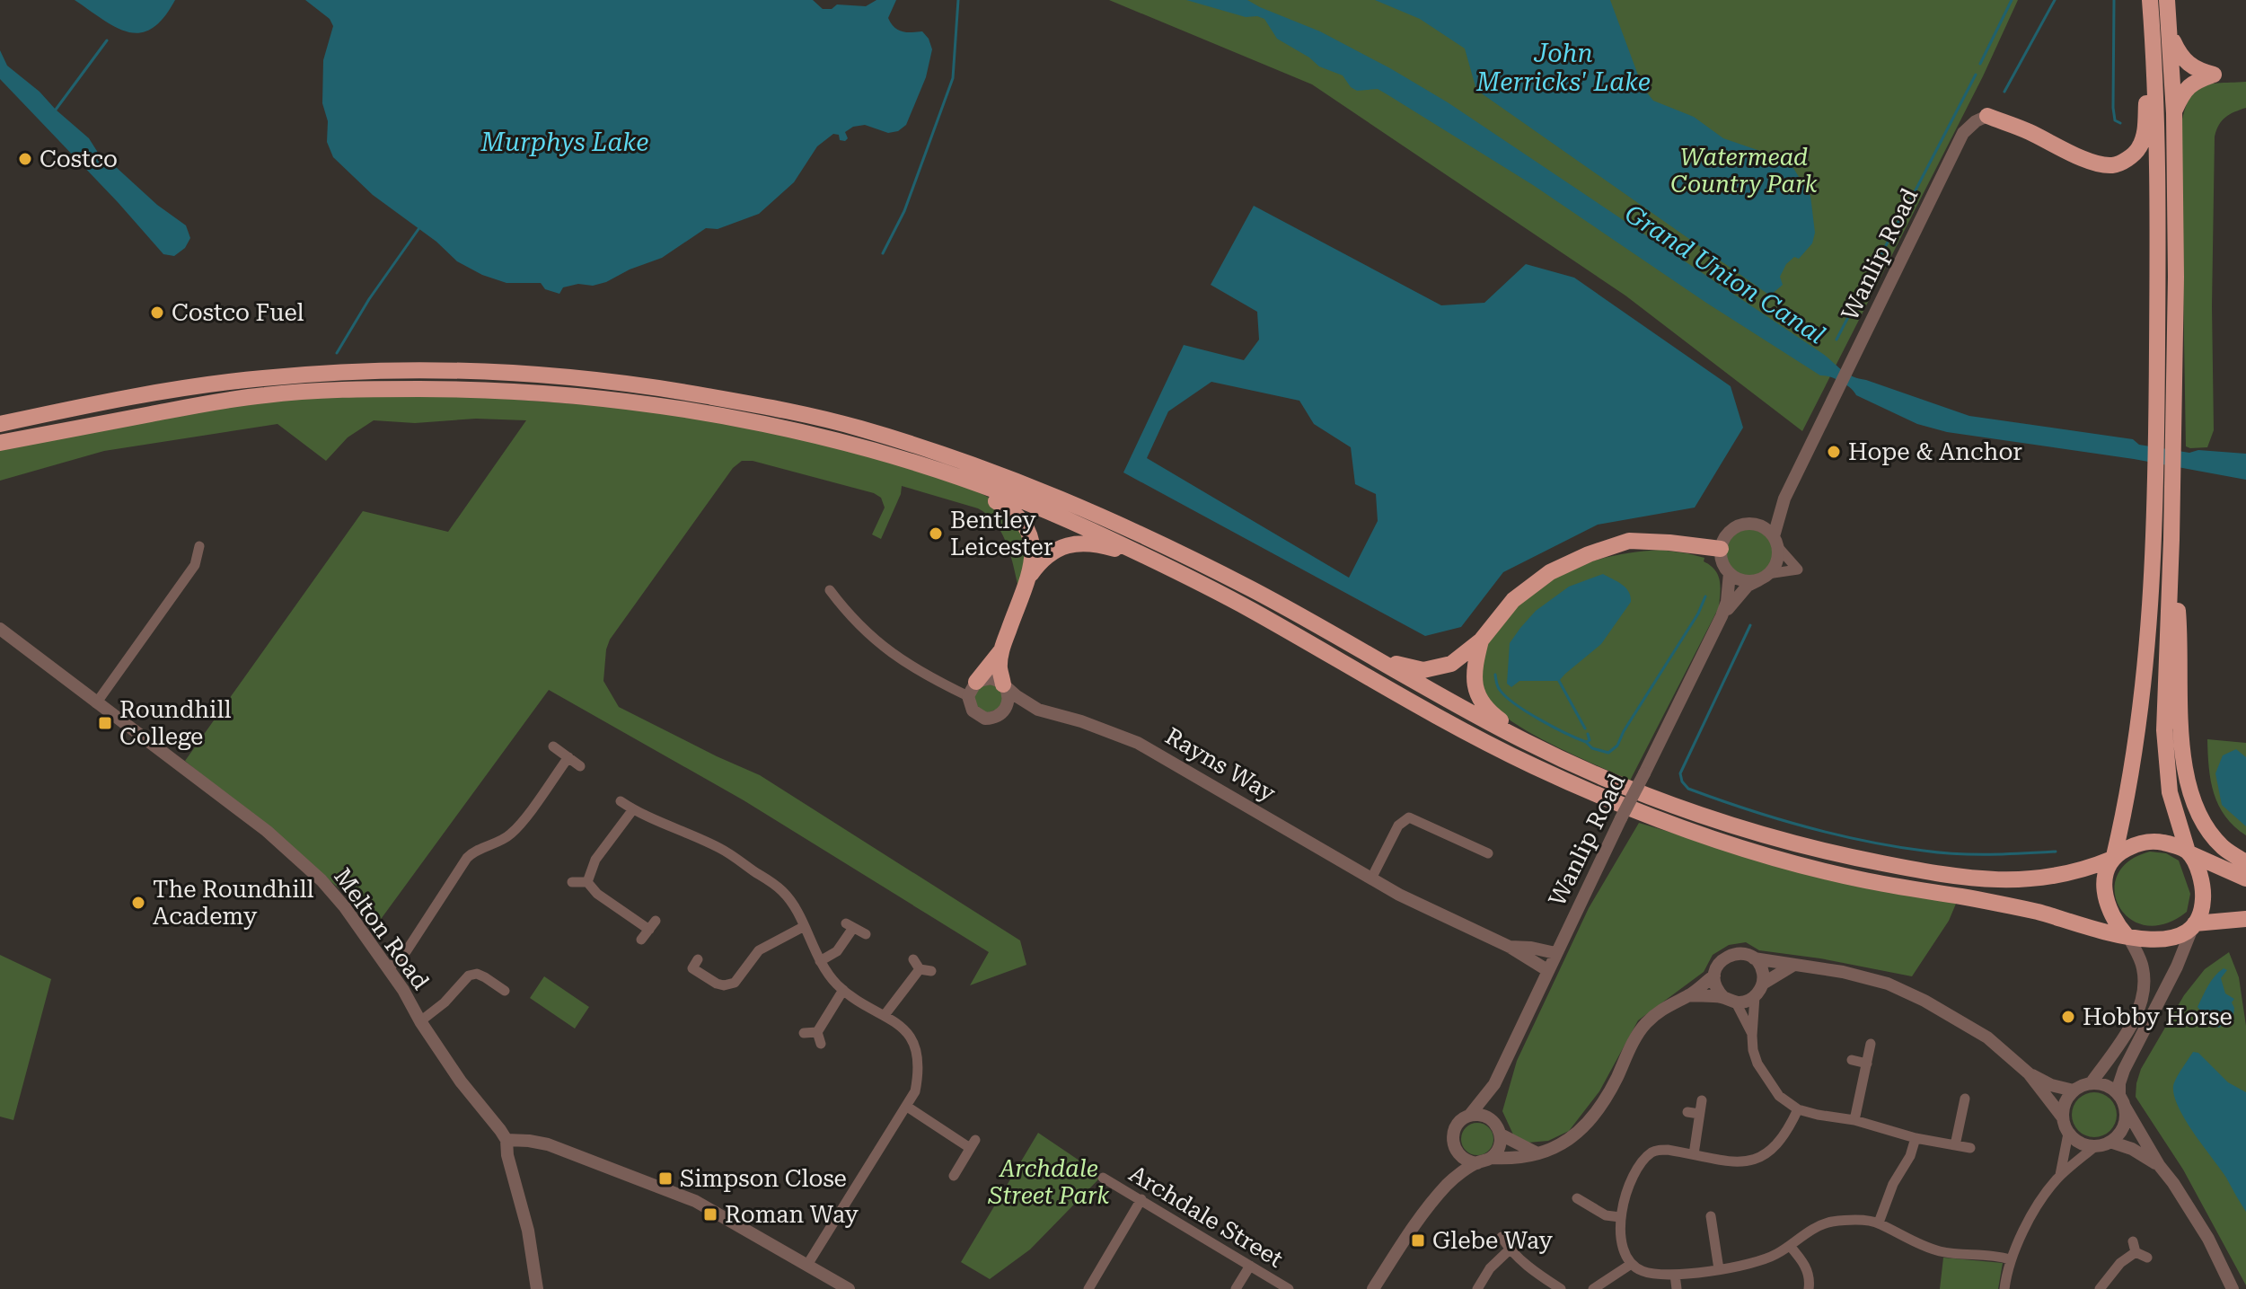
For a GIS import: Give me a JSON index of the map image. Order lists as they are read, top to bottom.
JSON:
{
  "streets": {
    "street": [
      "Wanlip Road",
      "Rayns Way",
      "Melton Road",
      "Archdale Street"
    ]
  },
  "crossings": [
    ["Wanlip Road", "Rayns Way"]
  ],
  "water": ["John Merricks' Lake", "Murphys Lake", "Grand Union Canal"],
  "parks": ["Watermead Country Park", "Archdale Street Park"],
  "places": {
    "other": [
      "Costco",
      "Costco Fuel",
      "Hope & Anchor",
      "Bentley Leicester",
      "The Roundhill Academy",
      "Hobby Horse"
    ],
    "transit": [
      "Roundhill College",
      "Simpson Close",
      "Roman Way",
      "Glebe Way"
    ]
  }
}
